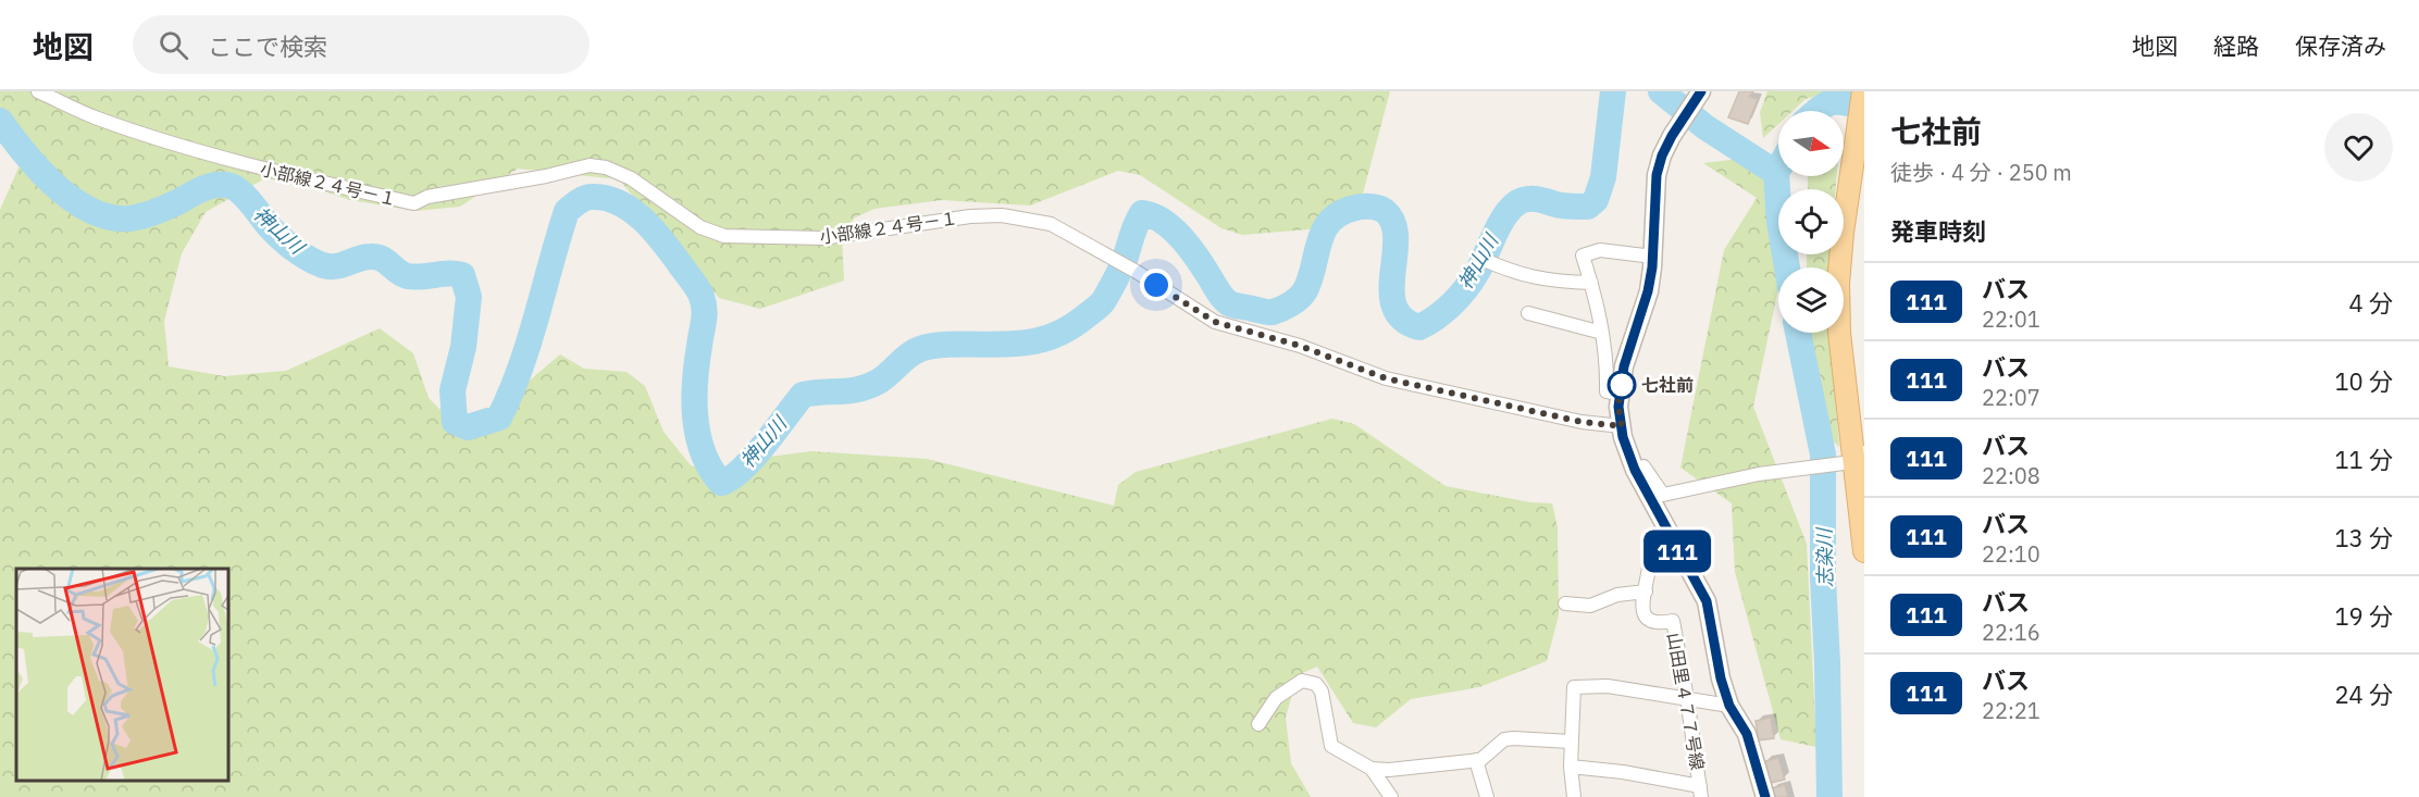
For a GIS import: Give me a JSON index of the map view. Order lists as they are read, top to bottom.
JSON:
{
  "streets": {
    "street": ["小部線２４号－１", "山田里４７７号線"]
  },
  "water": ["神山川", "志染川"],
  "places": ["七社前"],
  "lines": ["bus line 111"],
  "north": "right",
  "page": {
    "header": "地図",
    "search": "ここで検索",
    "nav": ["地図", "経路", "保存済み"],
    "on_map": "111",
    "heading": [
      ["七社前", "徒歩 · 4 分 · 250 m"],
      "発車時刻"
    ],
    "list": [
      {
        "mark": "111",
        "name": "バス",
        "note": "22:01",
        "value": "4 分"
      },
      {
        "mark": "111",
        "name": "バス",
        "note": "22:07",
        "value": "10 分"
      },
      {
        "mark": "111",
        "name": "バス",
        "note": "22:08",
        "value": "11 分"
      },
      {
        "mark": "111",
        "name": "バス",
        "note": "22:10",
        "value": "13 分"
      },
      {
        "mark": "111",
        "name": "バス",
        "note": "22:16",
        "value": "19 分"
      },
      {
        "mark": "111",
        "name": "バス",
        "note": "22:21",
        "value": "24 分"
      }
    ]
  }
}
